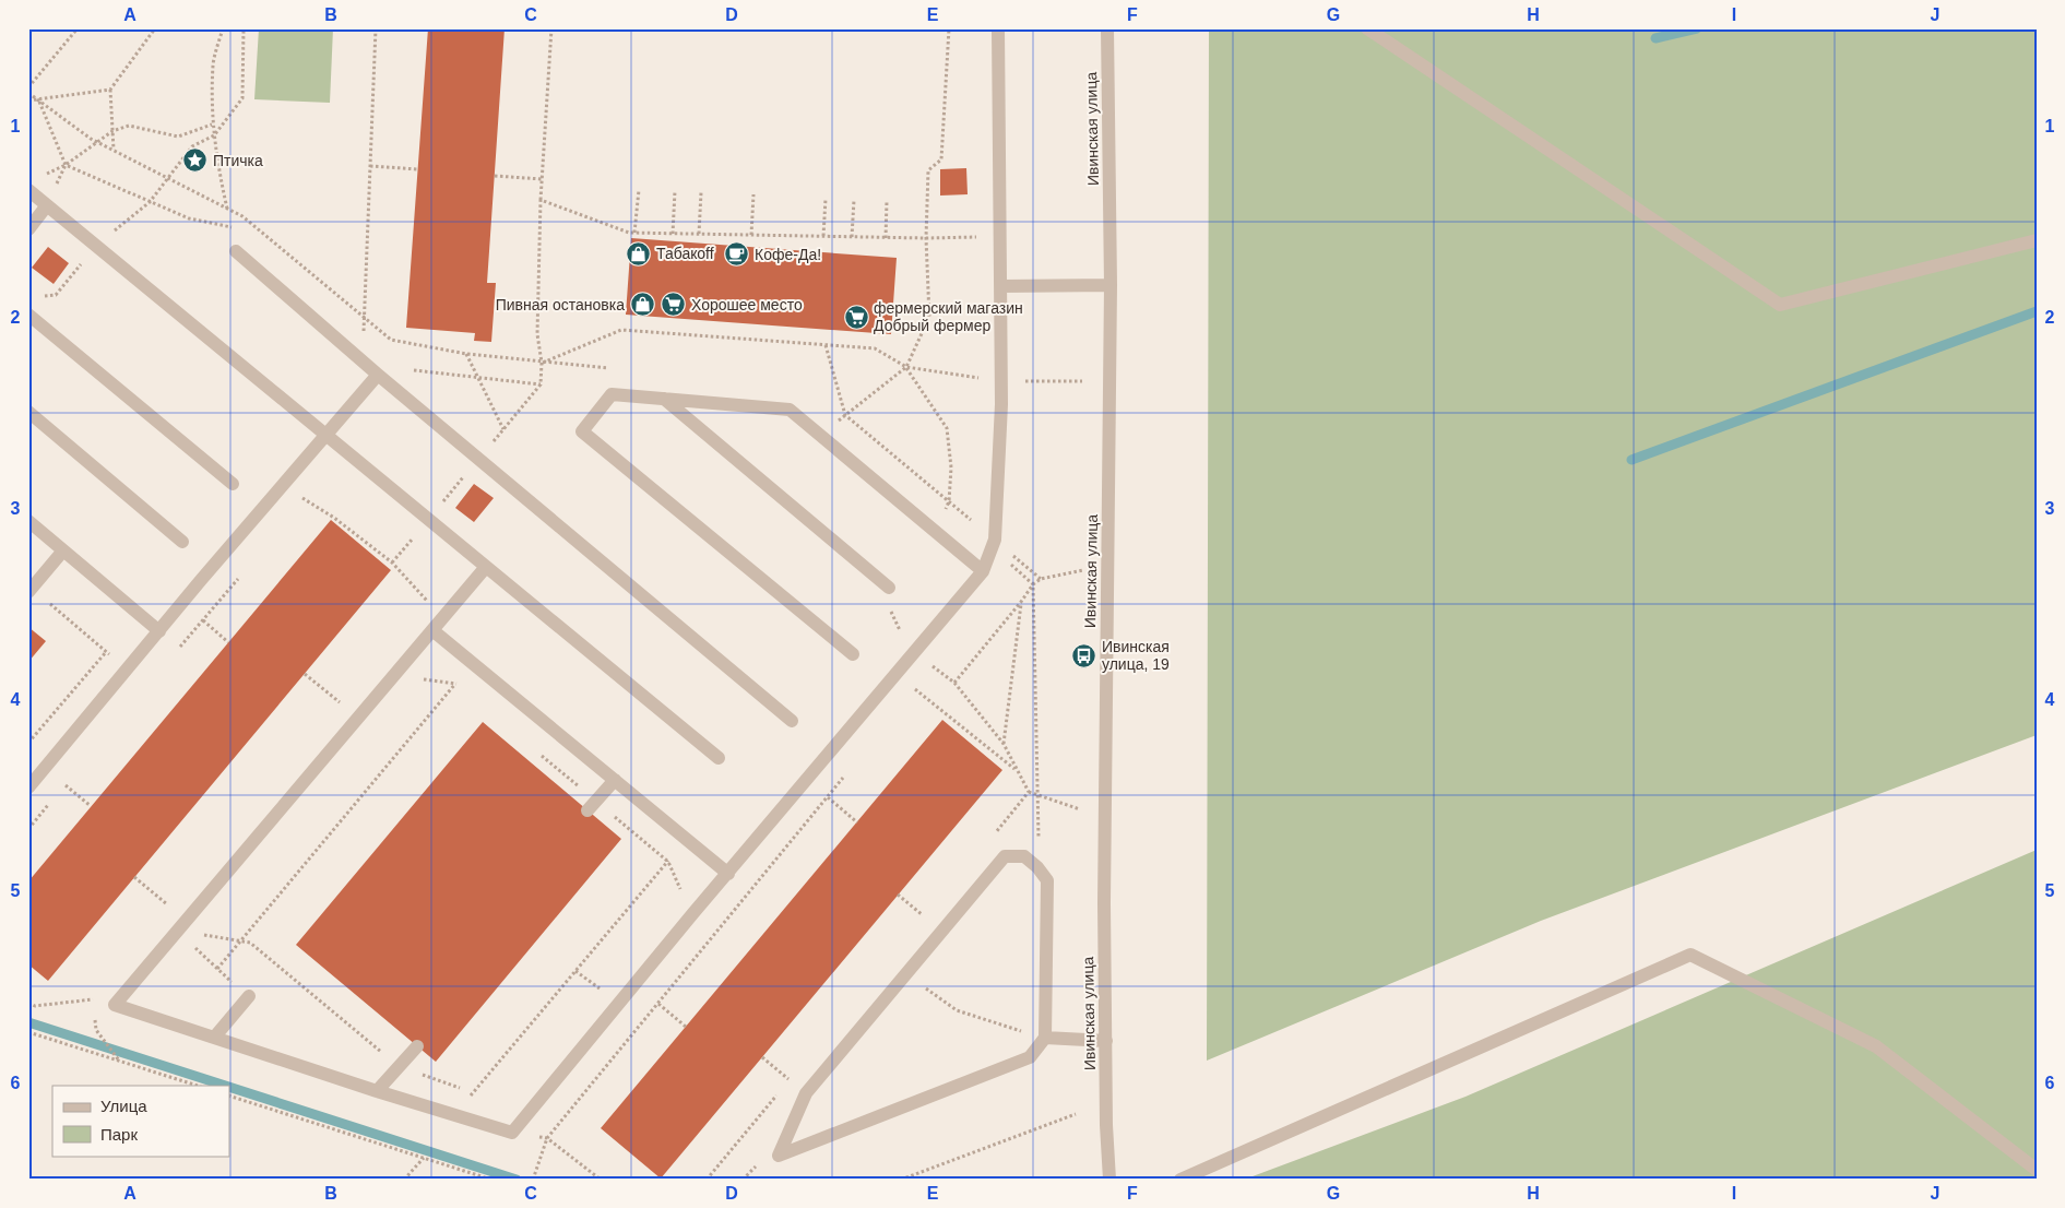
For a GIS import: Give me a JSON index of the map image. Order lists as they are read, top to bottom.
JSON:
{
  "streets": {
    "street": ["Ивинская улица"]
  },
  "places": {
    "place": ["Птичка"],
    "shop": ["Табакoff", "Пивная остановка"],
    "cafe": ["Кофе-Да!"],
    "supermarket": ["Хорошее место", "фермерский магазин Добрый фермер"],
    "bus stop": ["Ивинская улица, 19"]
  },
  "legend": ["Улица", "Парк"],
  "grid": {
    "columns": [
      "A",
      "B",
      "C",
      "D",
      "E",
      "F",
      "G",
      "H",
      "I",
      "J"
    ],
    "rows": [
      "1",
      "2",
      "3",
      "4",
      "5",
      "6"
    ]
  }
}
